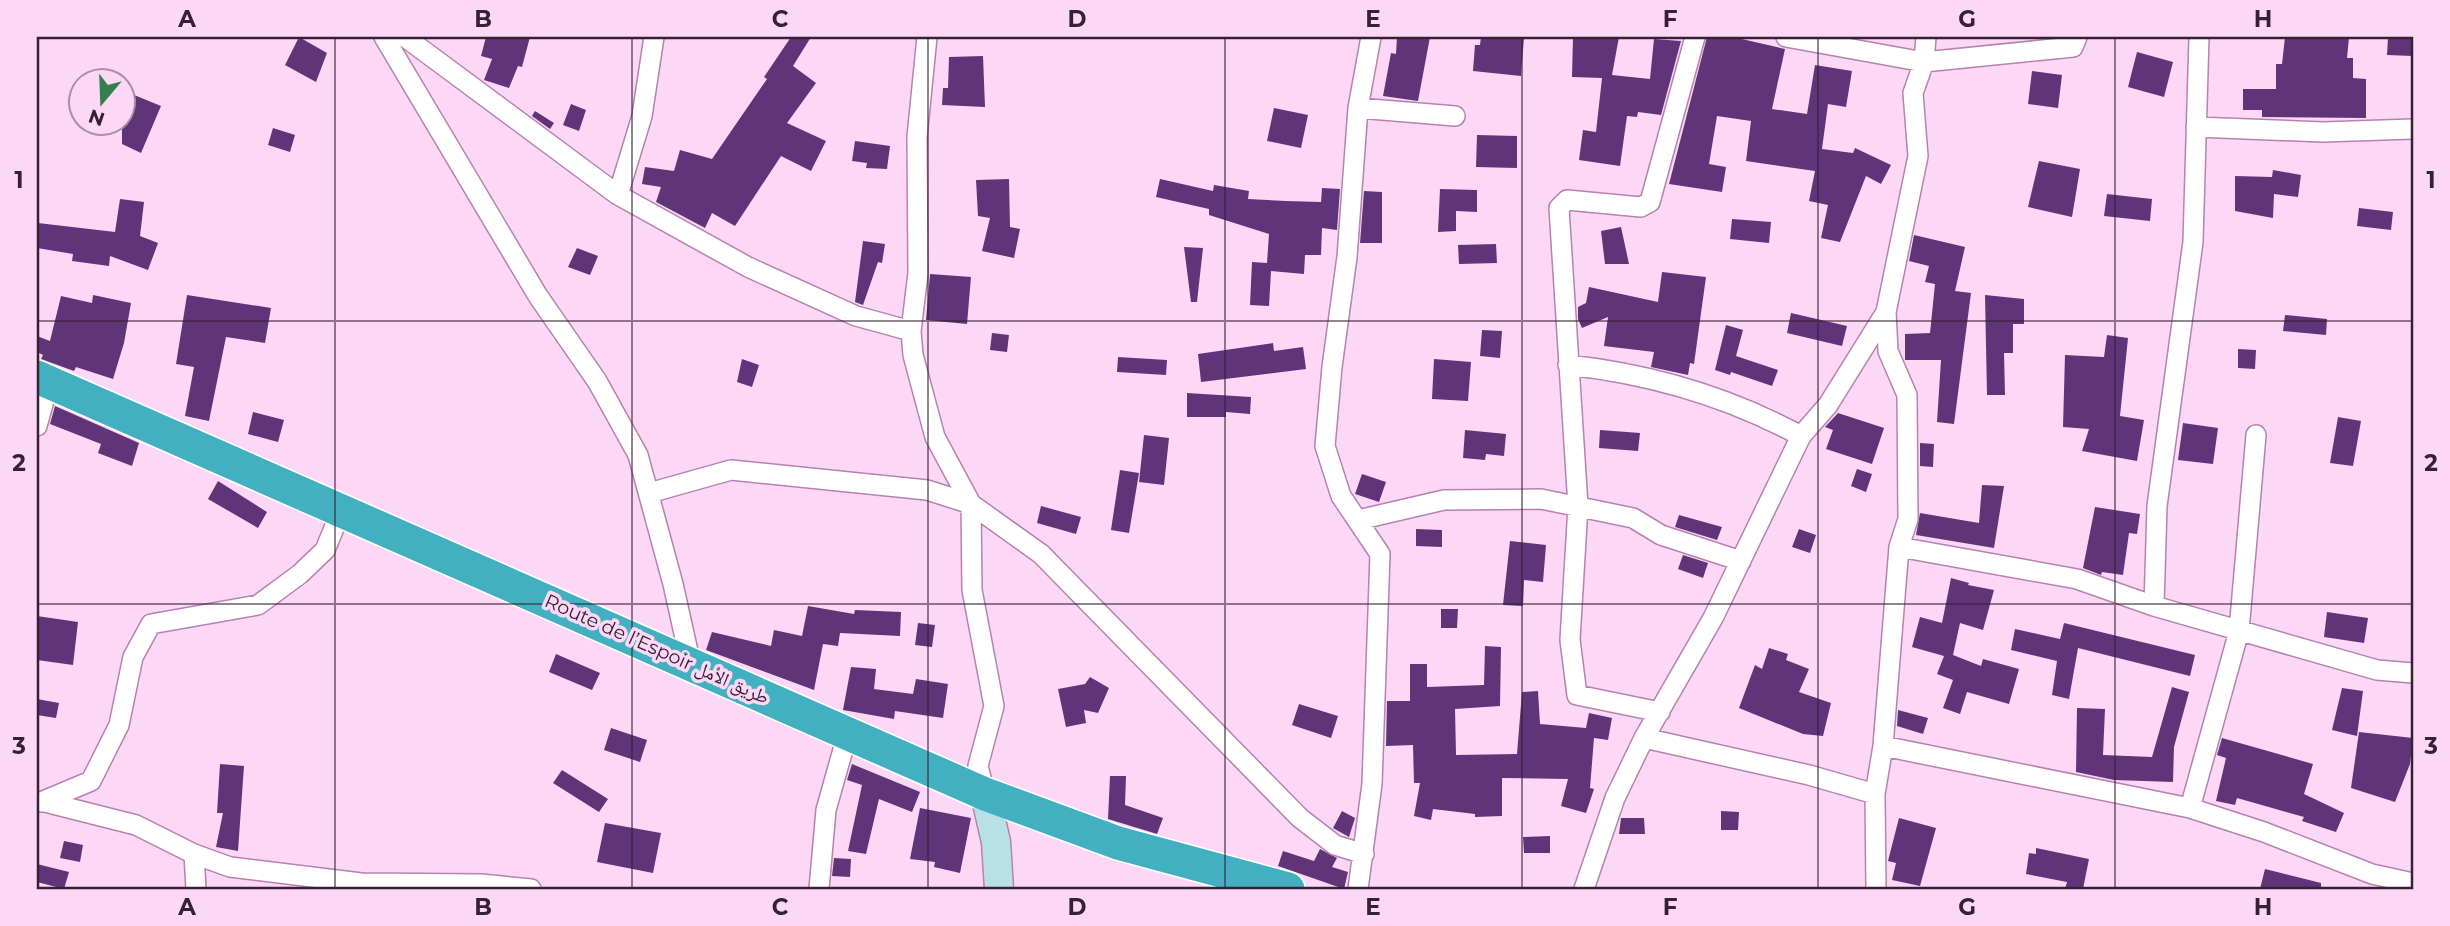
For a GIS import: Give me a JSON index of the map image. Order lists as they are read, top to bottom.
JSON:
{
  "streets": {
    "highway": ["Route de l’Espoir طريق الأمل"]
  },
  "north": "bottom",
  "grid": {
    "columns": [
      "A",
      "B",
      "C",
      "D",
      "E",
      "F",
      "G",
      "H"
    ],
    "rows": ["1", "2", "3"]
  }
}
